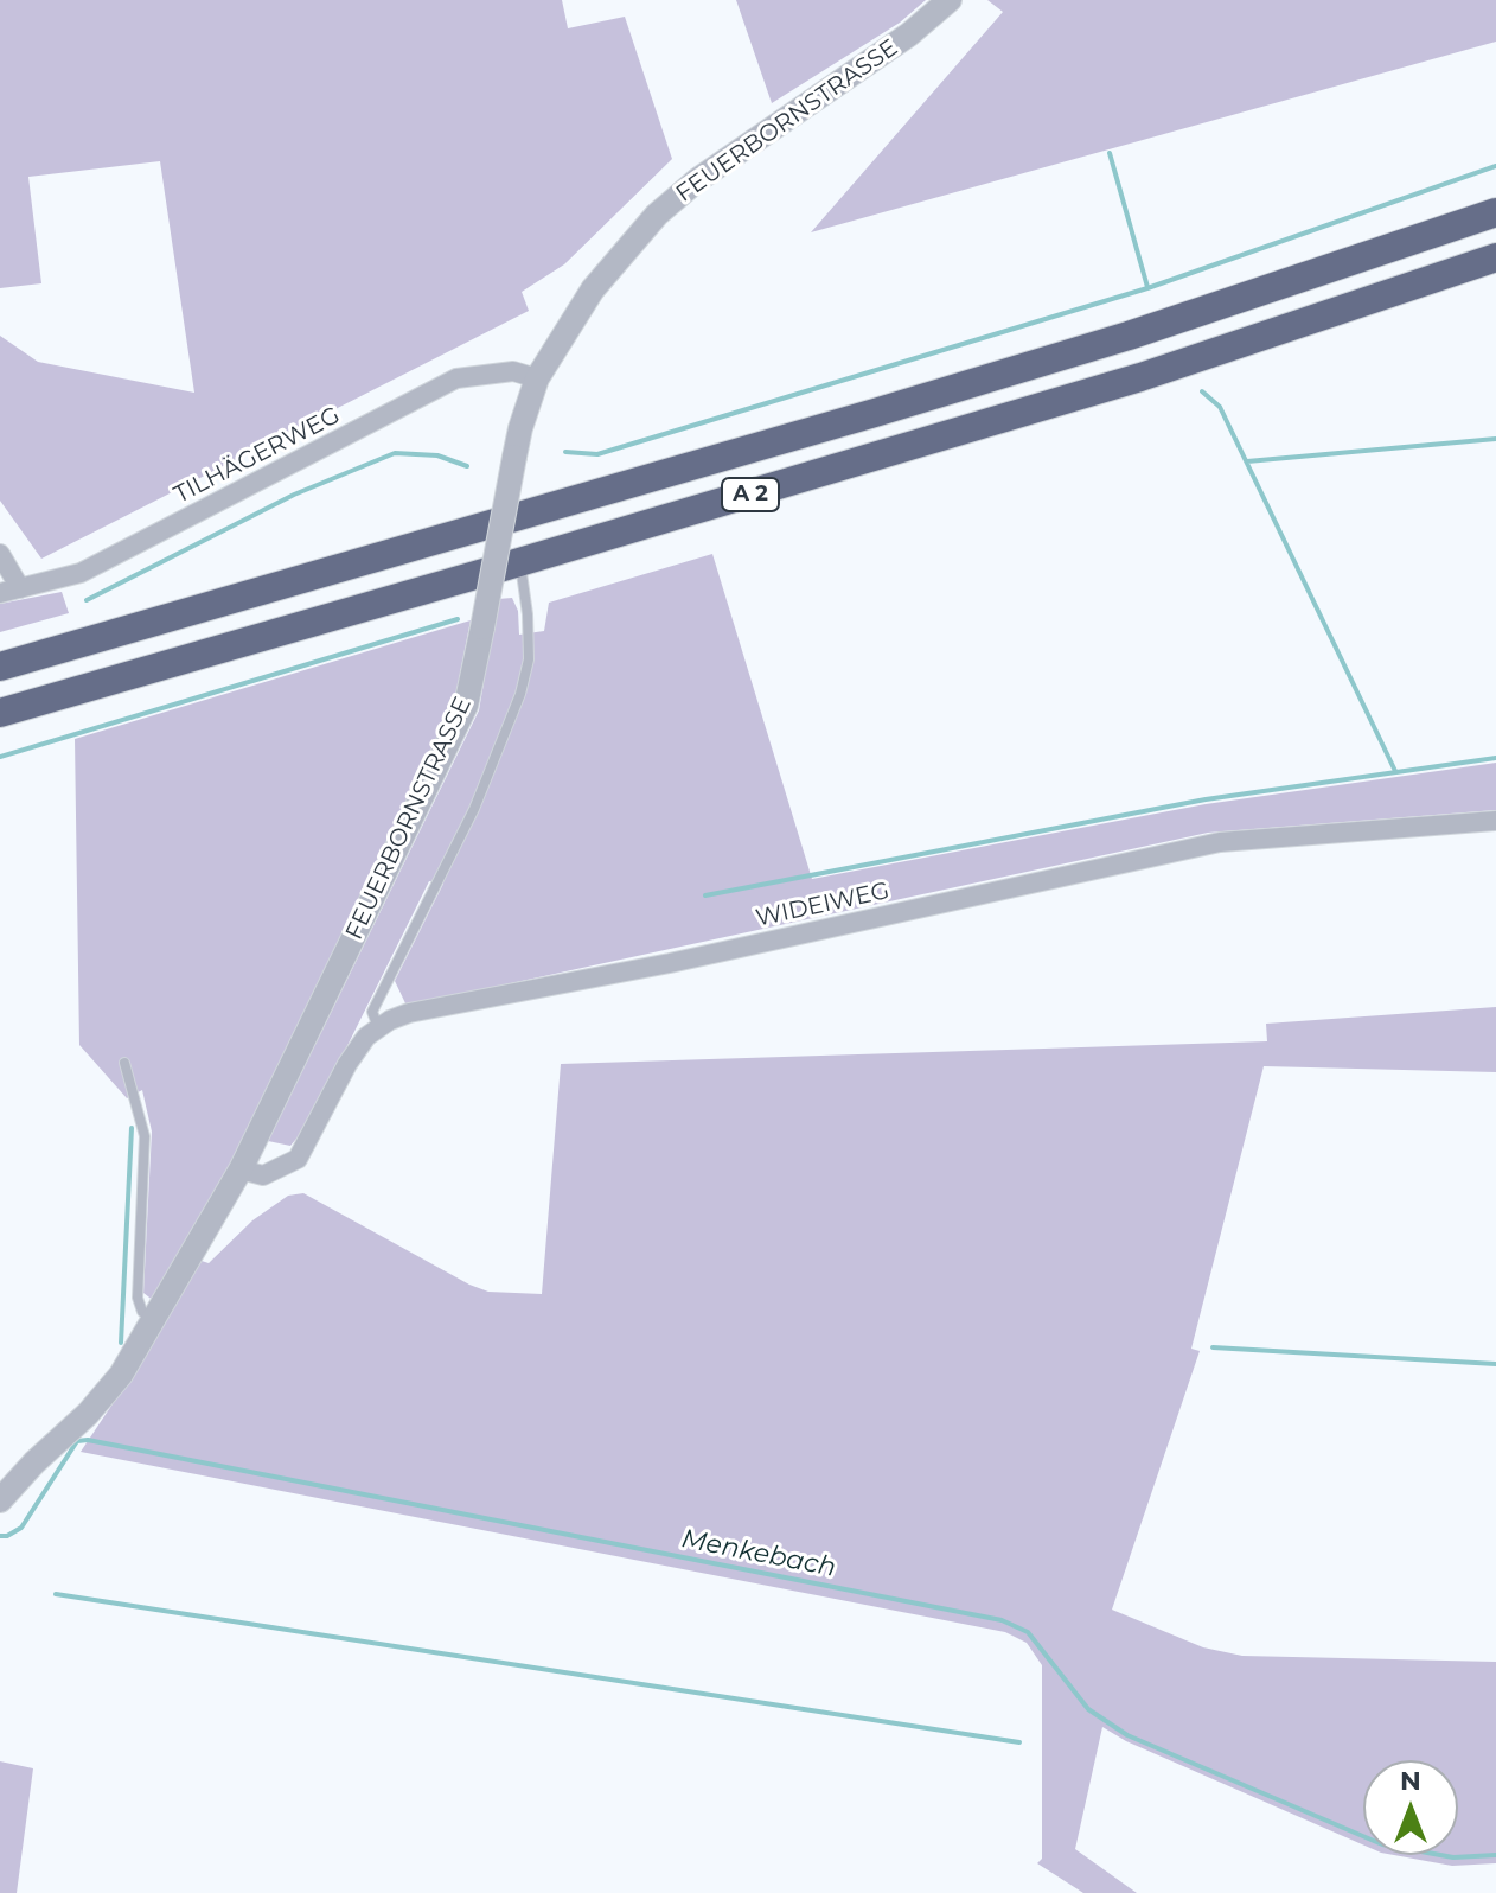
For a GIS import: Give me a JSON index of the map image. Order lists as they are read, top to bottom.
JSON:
{
  "streets": {
    "highway": ["A 2"],
    "street": ["FEUERBORNSTRASSE", "TILHÄGERWEG", "WIDEIWEG"]
  },
  "crossings": [
    ["FEUERBORNSTRASSE", "TILHÄGERWEG"],
    ["FEUERBORNSTRASSE", "WIDEIWEG"]
  ],
  "water": ["Menkebach"],
  "north": "top"
}
